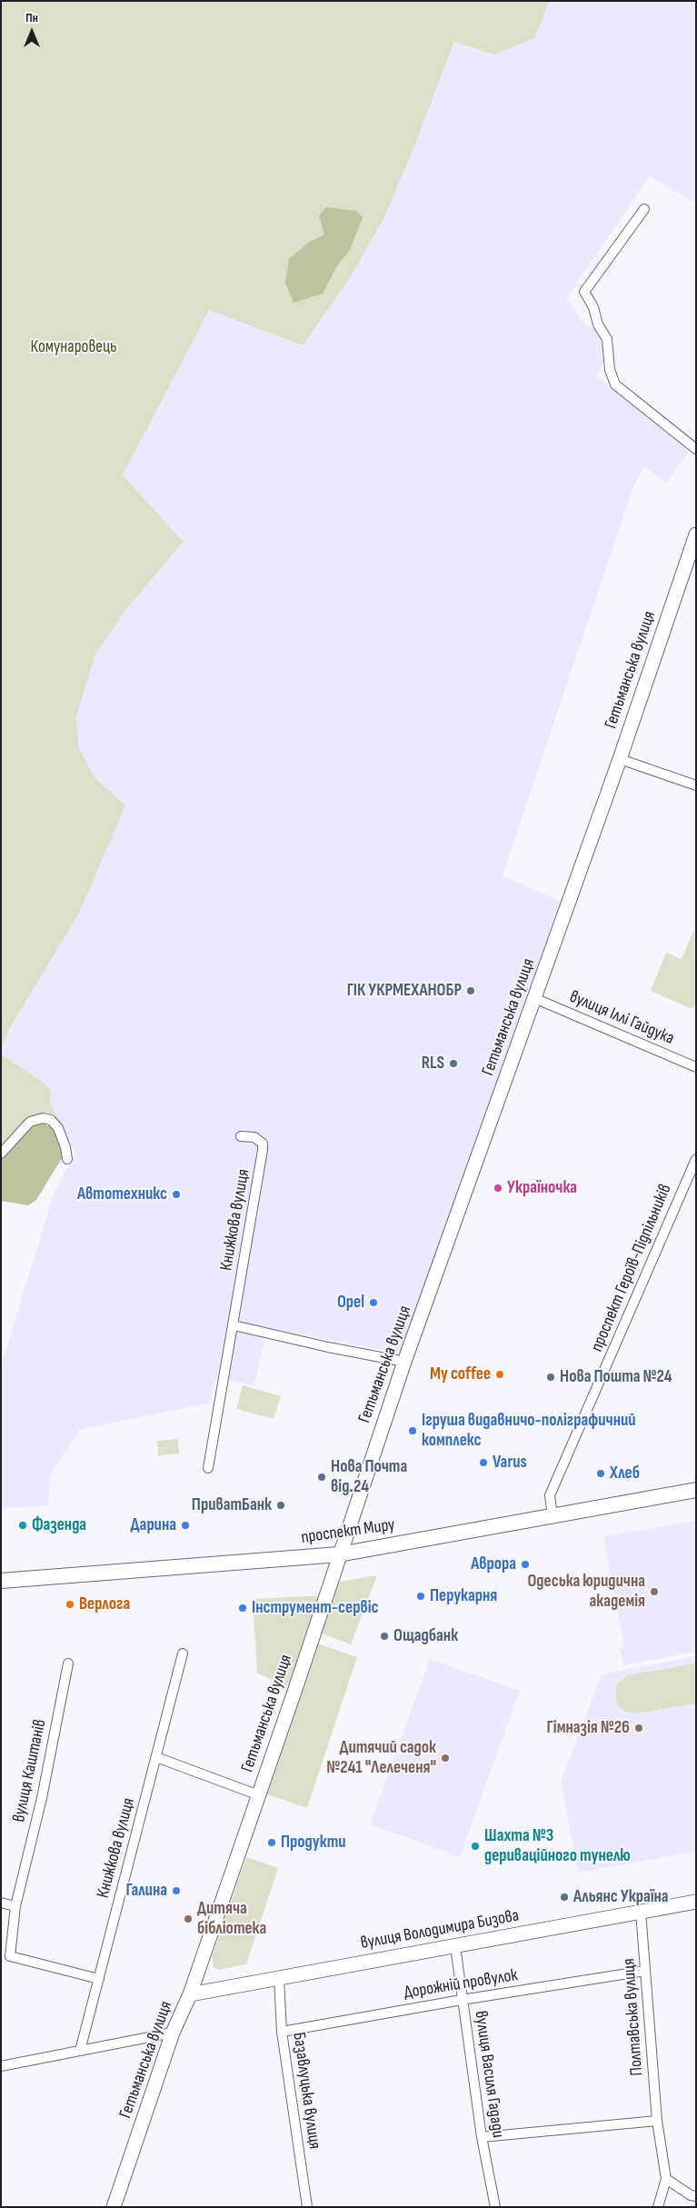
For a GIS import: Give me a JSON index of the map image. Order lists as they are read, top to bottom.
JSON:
{
  "streets": {
    "main road": ["проспект Миру"],
    "street": [
      "Гетьманська вулиця",
      "вулиця Іллі Гайдука",
      "Книжкова вулиця",
      "проспект Героїв-Підпільників",
      "вулиця Каштанів",
      "вулиця Володимира Бизова",
      "Дорожній провулок",
      "Полтавська вулиця",
      "вулиця Василя Гадади",
      "Базавлуцька вулиця"
    ]
  },
  "crossings": [
    ["Гетьманська вулиця", "вулиця Іллі Гайдука"],
    ["Гетьманська вулиця", "проспект Миру"],
    ["Гетьманська вулиця", "вулиця Володимира Бизова"],
    ["Книжкова вулиця", "вулиця Каштанів"],
    ["проспект Героїв-Підпільників", "проспект Миру"],
    ["вулиця Володимира Бизова", "Полтавська вулиця"],
    ["вулиця Володимира Бизова", "вулиця Василя Гадади"],
    ["вулиця Володимира Бизова", "Базавлуцька вулиця"],
    ["Дорожній провулок", "Полтавська вулиця"],
    ["Дорожній провулок", "вулиця Василя Гадади"],
    ["Дорожній провулок", "Базавлуцька вулиця"]
  ],
  "parks": ["Комунаровець"],
  "places": [
    "ГІК УКРМЕХАНОБР",
    "RLS",
    "Україночка",
    "Автотехникс",
    "Opel",
    "My coffee",
    "Нова Пошта №24",
    "Ігруша видавничо-поліграфичний комплекс",
    "Varus",
    "Хлеб",
    "Нова Почта від.24",
    "ПриватБанк",
    "Фазенда",
    "Дарина",
    "Аврора",
    "Одеська юридична академія",
    "Перукарня",
    "Beрлога",
    "Інструмент-сервіс",
    "Ощадбанк",
    "Гімназія №26",
    "Дитячий садок №241 \"Лелеченя\"",
    "Продукти",
    "Шахта №3 дериваційного тунелю",
    "Галина",
    "Альянс Україна",
    "Дитяча бібліотека"
  ],
  "north": "top"
}
